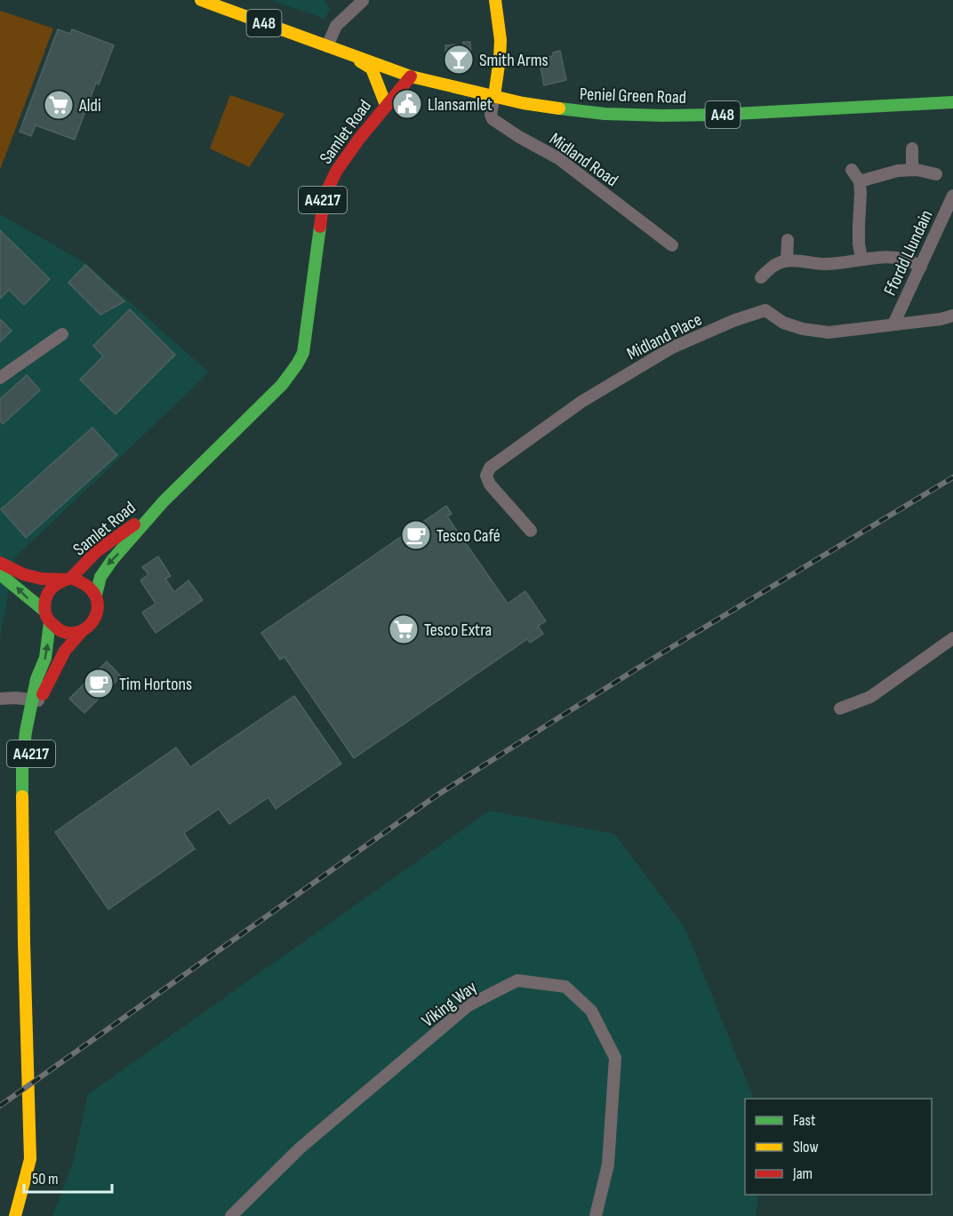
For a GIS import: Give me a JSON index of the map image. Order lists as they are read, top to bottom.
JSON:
{
  "streets": {
    "main road": [
      "A48",
      "Peniel Green Road",
      "Samlet Road",
      "A4217"
    ],
    "street": [
      "Midland Road",
      "Ffordd Llundain",
      "Midland Place",
      "Viking Way"
    ]
  },
  "crossings": [
    ["A48", "Peniel Green Road"],
    ["A48", "Samlet Road"],
    ["Peniel Green Road", "Samlet Road"],
    ["Peniel Green Road", "Midland Road"],
    ["Samlet Road", "A4217"],
    ["Ffordd Llundain", "Midland Place"]
  ],
  "places": {
    "bar": ["Smith Arms"],
    "public building": ["Llansamlet"],
    "supermarket": ["Aldi", "Tesco Extra"],
    "cafe": ["Tesco Café", "Tim Hortons"]
  },
  "legend": ["Fast", "Slow", "Jam"],
  "scale_bar": "50 m"
}
